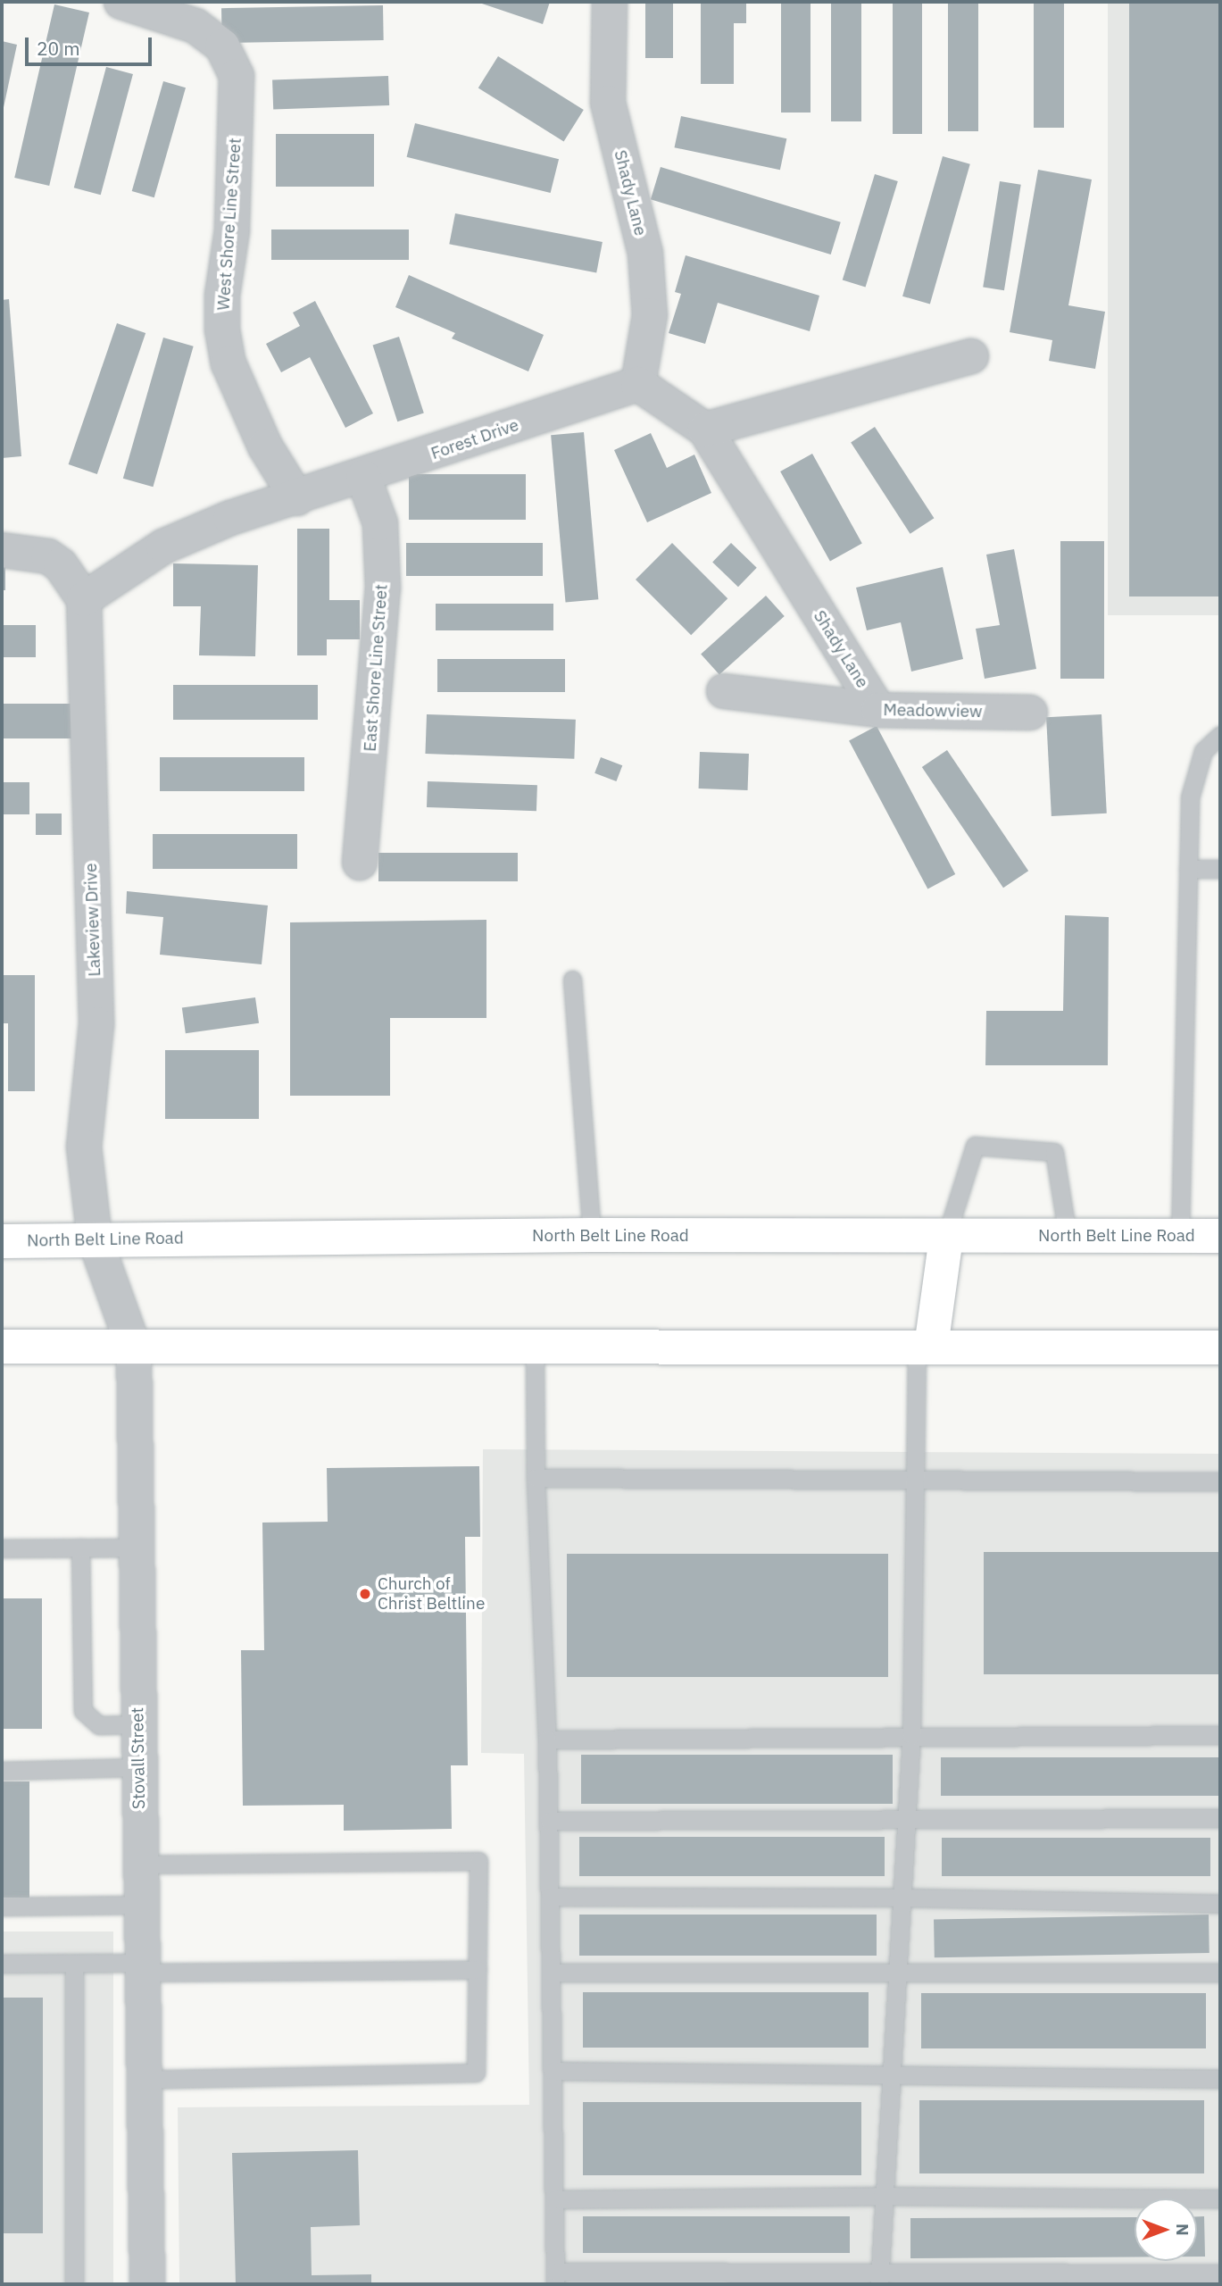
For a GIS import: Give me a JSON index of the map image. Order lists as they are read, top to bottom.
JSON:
{
  "streets": {
    "main road": ["North Belt Line Road"],
    "street": [
      "Shady Lane",
      "West Shore Line Street",
      "Forest Drive",
      "East Shore Line Street",
      "Meadowview",
      "Lakeview Drive",
      "Stovall Street"
    ]
  },
  "crossings": [
    ["Shady Lane", "Forest Drive"],
    ["Shady Lane", "Meadowview"],
    ["West Shore Line Street", "Forest Drive"],
    ["Forest Drive", "East Shore Line Street"],
    ["Forest Drive", "Lakeview Drive"],
    ["Lakeview Drive", "North Belt Line Road"],
    ["Lakeview Drive", "Stovall Street"],
    ["North Belt Line Road", "Stovall Street"]
  ],
  "places": ["Church of Christ Beltline"],
  "scale_bar": "20 m",
  "north": "right"
}
